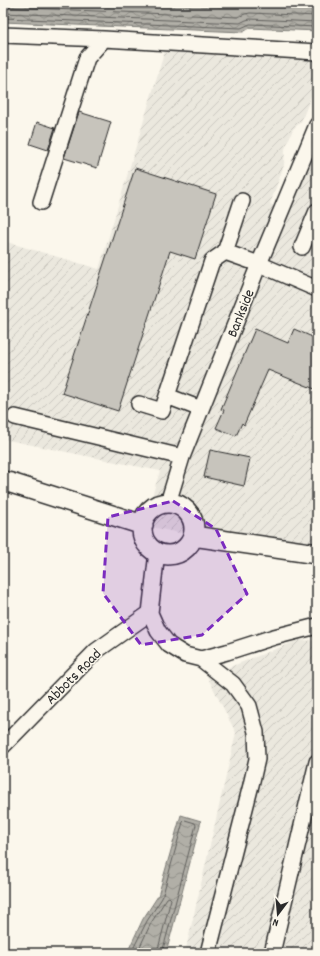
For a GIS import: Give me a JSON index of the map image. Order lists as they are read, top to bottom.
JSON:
{
  "streets": {
    "street": ["Bankside", "Abbots Road"]
  },
  "north": "bottom"
}
